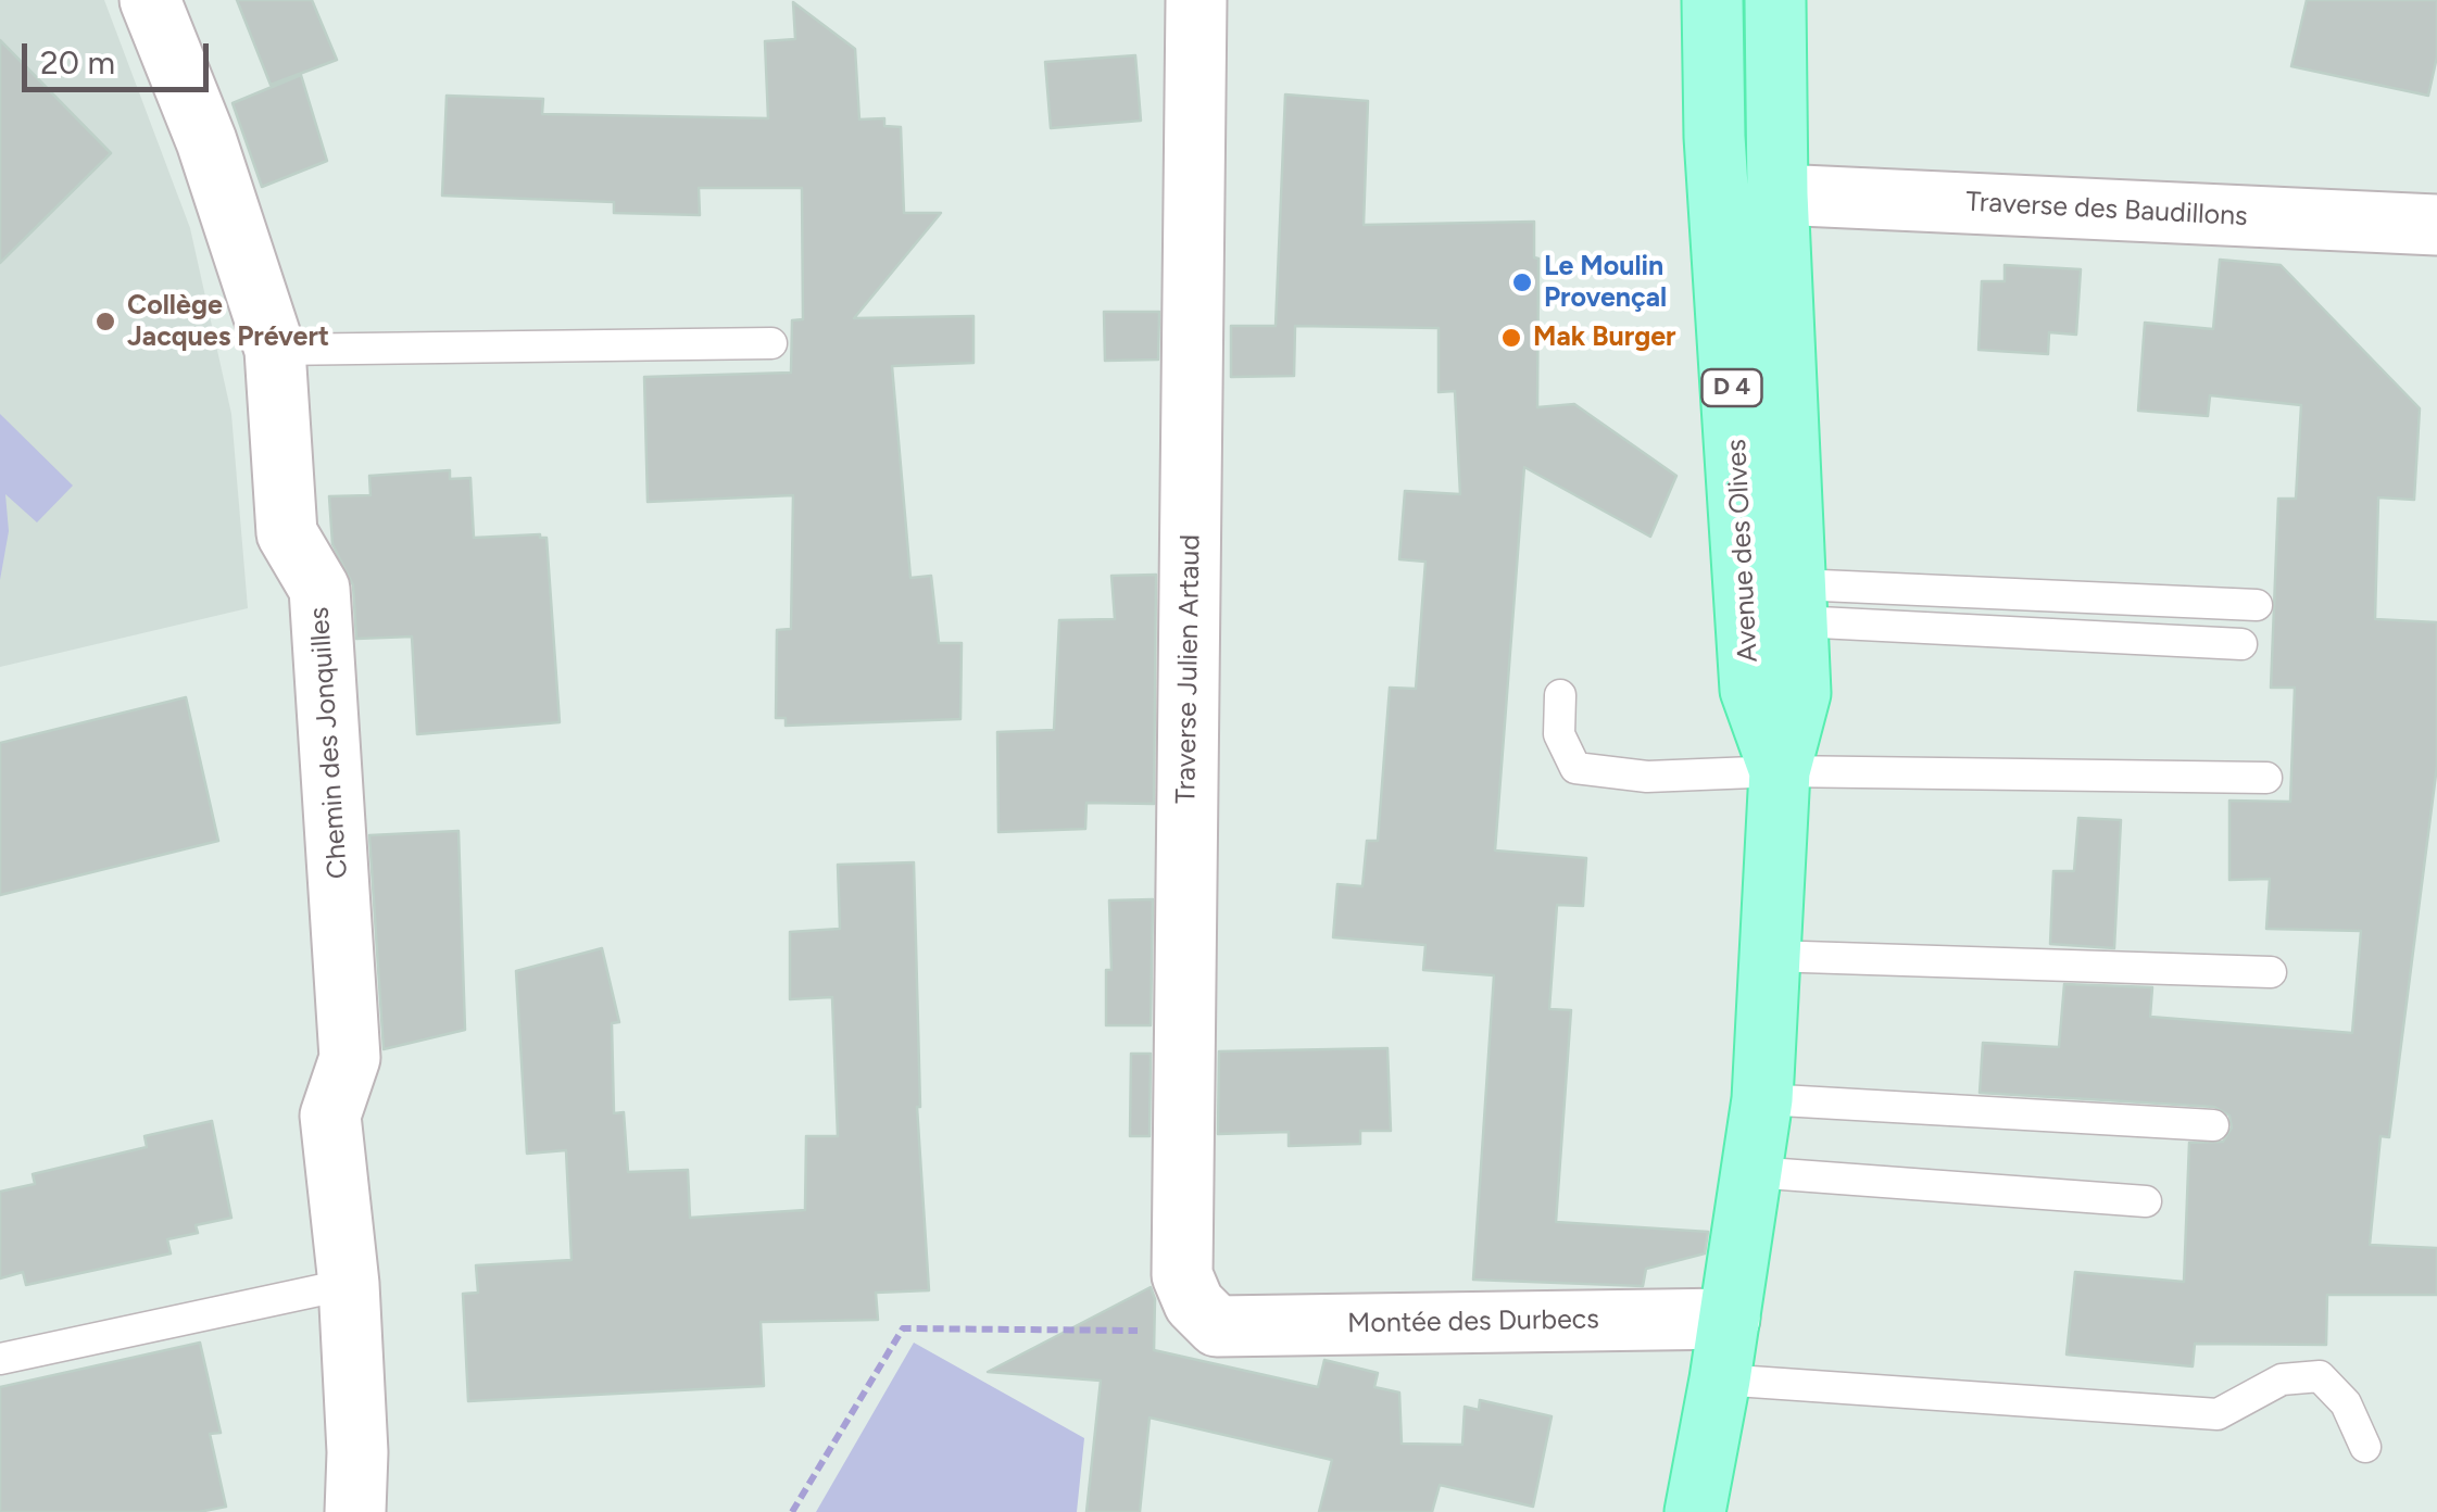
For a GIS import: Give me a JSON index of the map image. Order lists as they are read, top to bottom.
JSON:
{
  "streets": {
    "main road": ["D 4", "Avenue des Olives"],
    "street": [
      "Traverse des Baudillons",
      "Traverse Julien Artaud",
      "Chemin des Jonquilles",
      "Montée des Durbecs"
    ]
  },
  "crossings": [
    ["Traverse des Baudillons", "Avenue des Olives"],
    ["Avenue des Olives", "Montée des Durbecs"],
    ["Traverse Julien Artaud", "Montée des Durbecs"]
  ],
  "places": ["Le Moulin Provençal", "Collège Jacques Prévert", "Mak Burger"],
  "scale_bar": "20 m"
}
